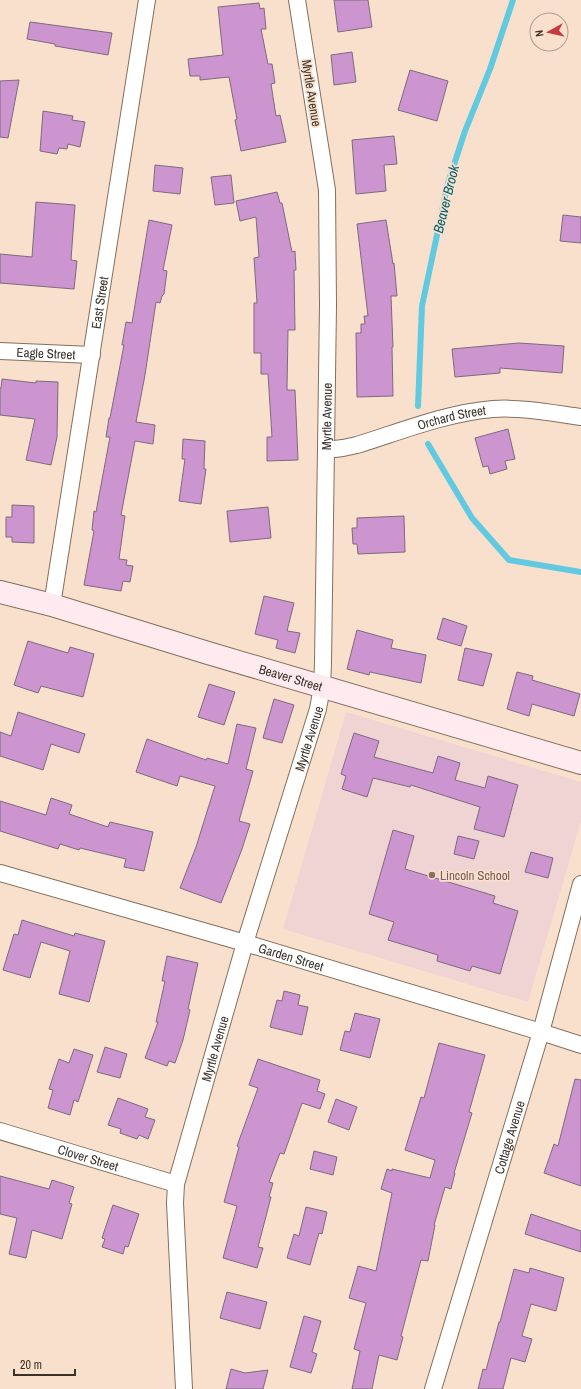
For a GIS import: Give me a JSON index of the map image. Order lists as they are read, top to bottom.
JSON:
{
  "streets": {
    "street": [
      "Myrtle Avenue",
      "East Street",
      "Eagle Street",
      "Orchard Street",
      "Beaver Street",
      "Garden Street",
      "Cottage Avenue",
      "Clover Street"
    ]
  },
  "crossings": [
    ["Myrtle Avenue", "Orchard Street"],
    ["Myrtle Avenue", "Beaver Street"],
    ["Myrtle Avenue", "Garden Street"],
    ["Myrtle Avenue", "Clover Street"],
    ["East Street", "Eagle Street"],
    ["East Street", "Beaver Street"],
    ["Garden Street", "Cottage Avenue"]
  ],
  "water": ["Beaver Brook"],
  "places": ["Lincoln School"],
  "scale_bar": "20 m",
  "north": "left"
}
